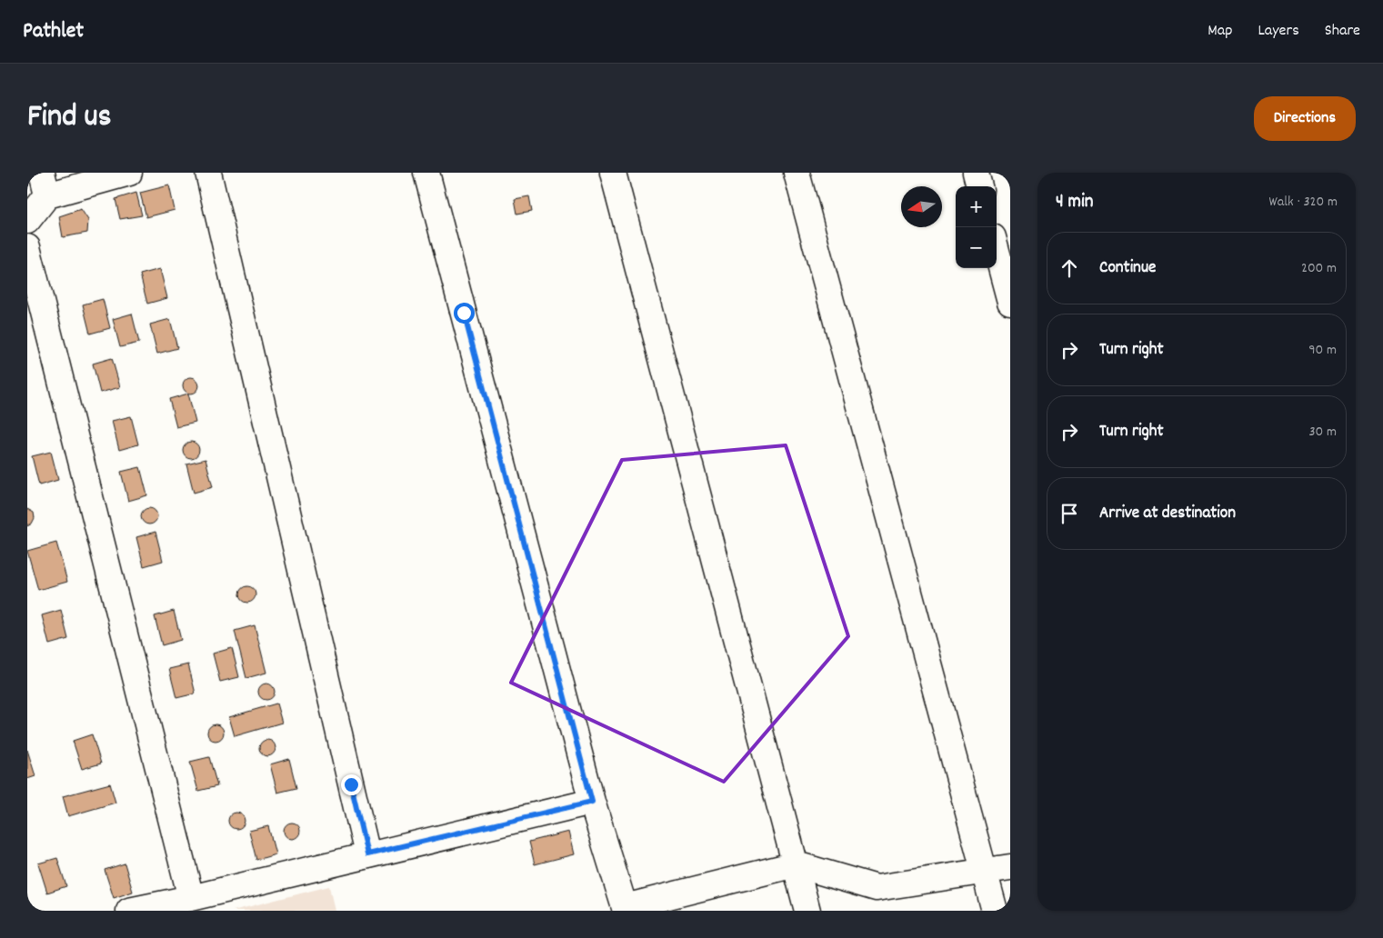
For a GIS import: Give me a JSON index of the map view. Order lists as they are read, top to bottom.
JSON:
{
  "north": "left",
  "page": {
    "header": "Pathlet",
    "nav": ["Map", "Layers", "Share"],
    "title": "Find us",
    "buttons": "Directions",
    "heading": ["4 min", "Walk · 320 m"],
    "map_buttons": ["+", "−"],
    "list": [
      ["Continue", "200 m"],
      ["Turn right", "90 m"],
      ["Turn right", "30 m"],
      "Arrive at destination"
    ]
  }
}
